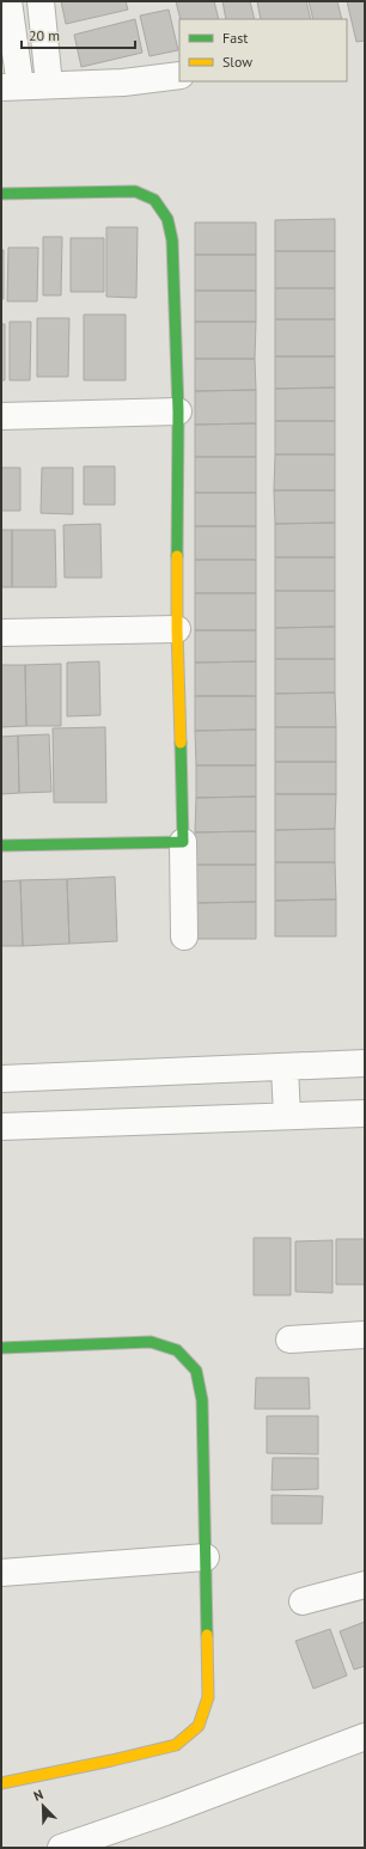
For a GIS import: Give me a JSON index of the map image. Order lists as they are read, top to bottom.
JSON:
{
  "legend": ["Fast", "Slow"],
  "scale_bar": "20 m",
  "north": "top left"
}
